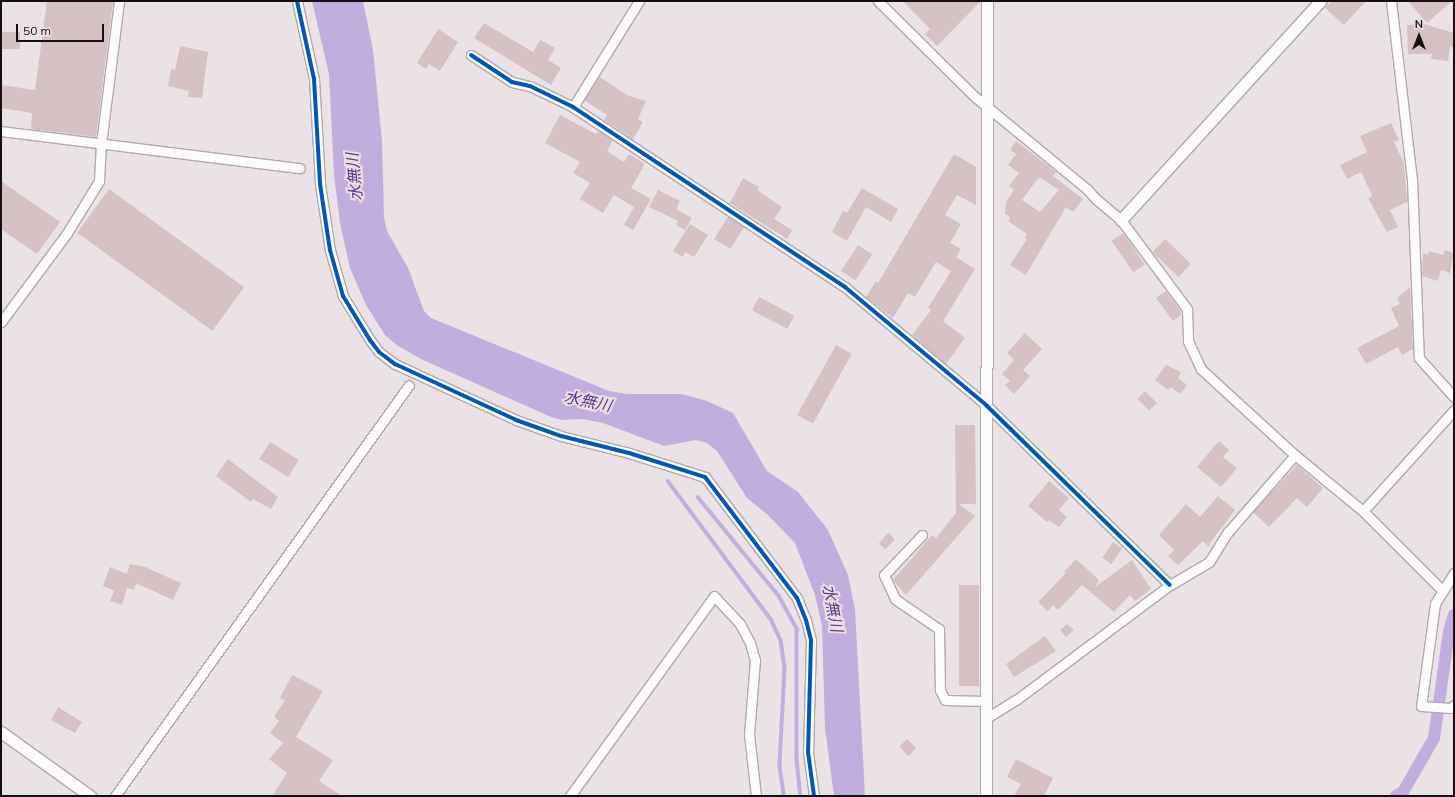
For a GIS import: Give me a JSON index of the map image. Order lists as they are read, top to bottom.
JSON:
{
  "water": ["水無川"],
  "scale_bar": "50 m",
  "north": "top"
}
